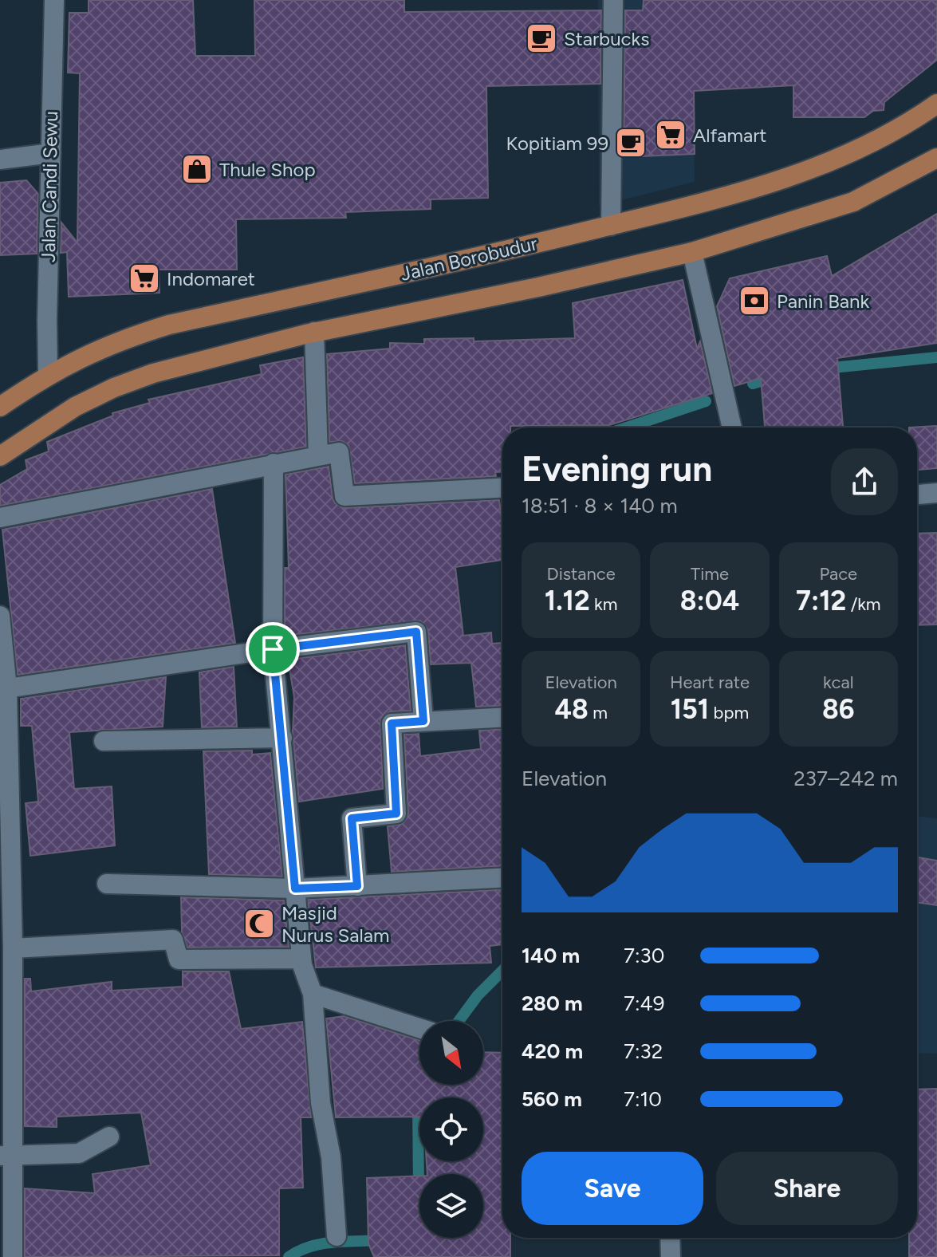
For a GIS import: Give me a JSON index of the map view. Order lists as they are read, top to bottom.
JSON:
{
  "streets": {
    "main road": ["Jalan Borobudur"],
    "street": ["Jalan Candi Sewu"]
  },
  "crossings": [
    ["Jalan Candi Sewu", "Jalan Borobudur"]
  ],
  "places": {
    "cafe": ["Starbucks", "Kopitiam 99"],
    "supermarket": ["Alfamart", "Indomaret"],
    "shop": ["Thule Shop"],
    "bank": ["Panin Bank"],
    "mosque": ["Masjid Nurus Salam"]
  },
  "north": "bottom right",
  "page": {
    "heading": ["Evening run", "18:51 · 8 × 140 m"],
    "stats": [
      ["Distance", "1.12 km"],
      ["Time", "8:04"],
      ["Pace", "7:12 /km"],
      ["Elevation", "48 m"],
      ["Heart rate", "151 bpm"],
      ["kcal", "86"]
    ],
    "chart": ["Elevation", "237–242 m"],
    "list": [
      {
        "name": "140 m",
        "note": "7:30"
      },
      {
        "name": "280 m",
        "note": "7:49"
      },
      {
        "name": "420 m",
        "note": "7:32"
      },
      {
        "name": "560 m",
        "note": "7:10"
      }
    ],
    "buttons": ["Save", "Share"]
  }
}
